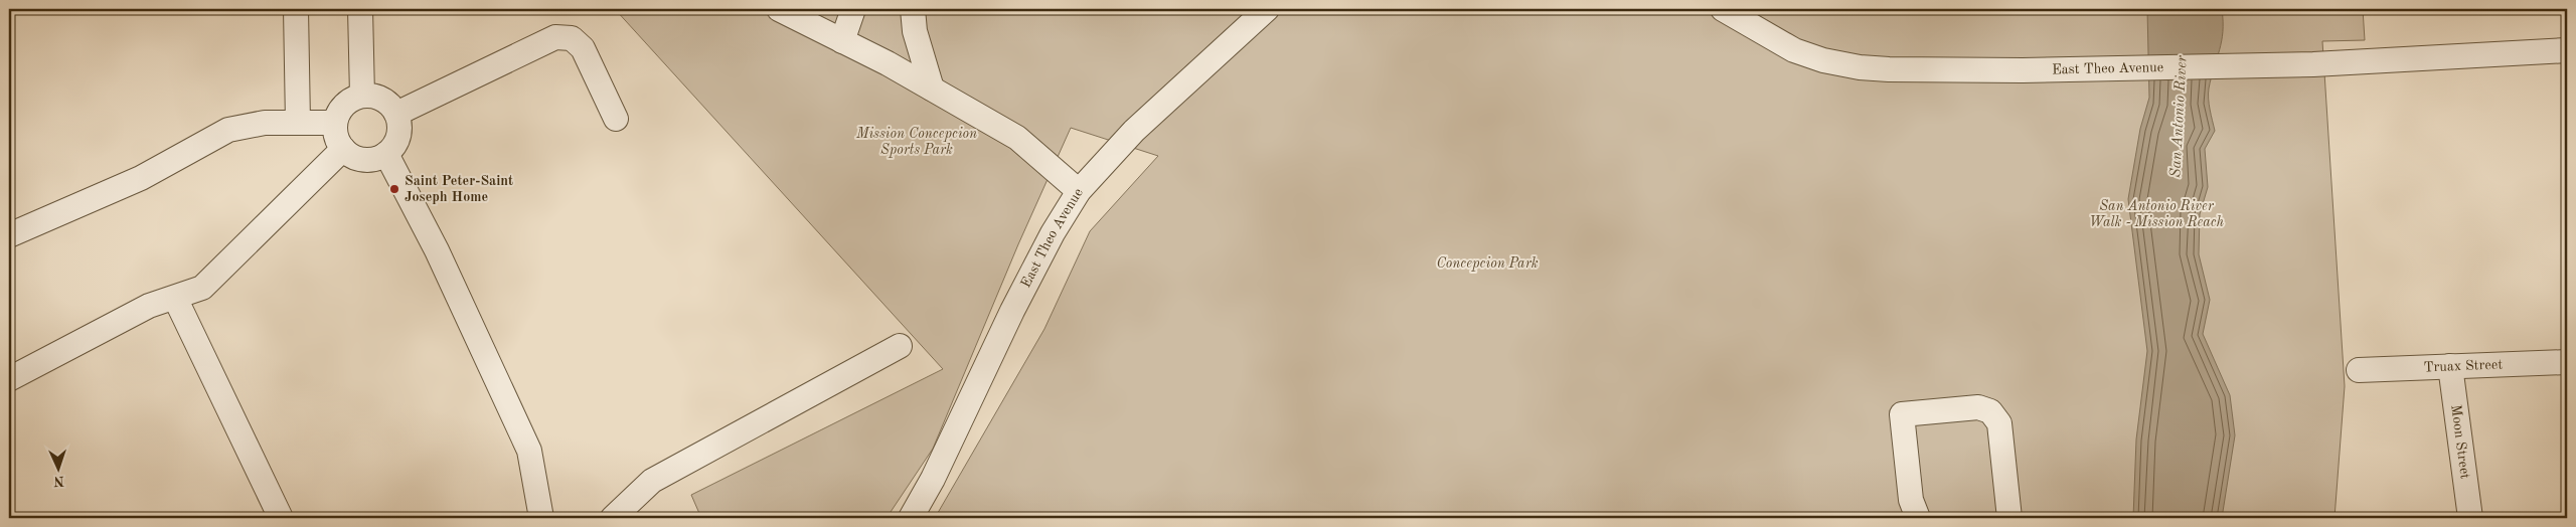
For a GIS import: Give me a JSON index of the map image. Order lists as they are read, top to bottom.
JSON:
{
  "streets": {
    "street": ["East Theo Avenue", "Truax Street", "Moon Street"]
  },
  "crossings": [
    ["Truax Street", "Moon Street"]
  ],
  "water": ["San Antonio River"],
  "parks": ["Mission Concepcion Sports Park", "San Antonio River Walk - Mission Reach", "Concepcion Park"],
  "places": ["Saint Peter-Saint Joseph Home"],
  "north": "bottom"
}
